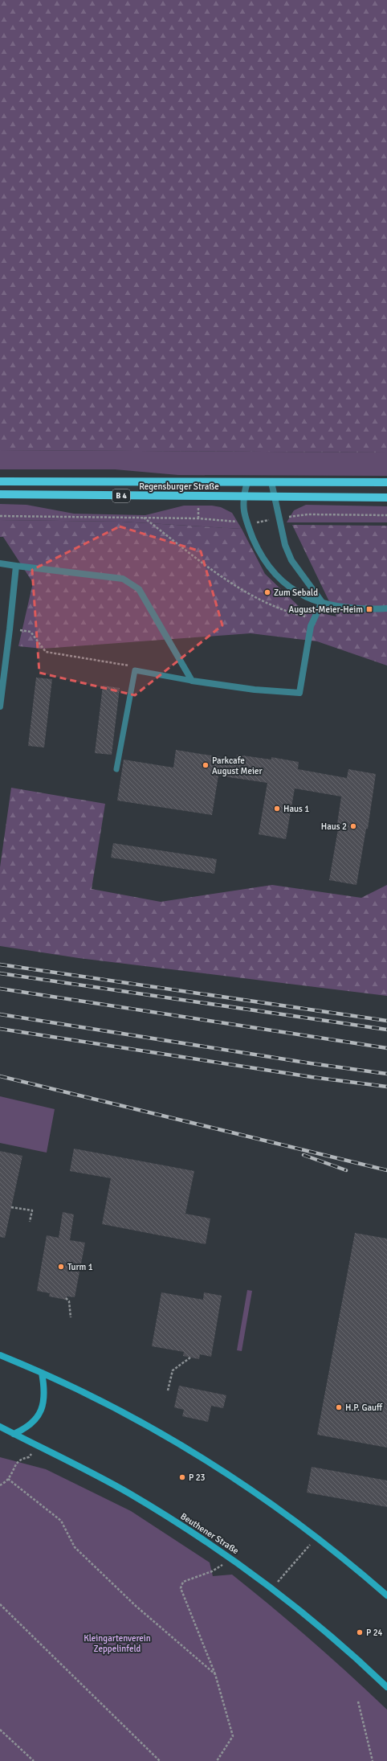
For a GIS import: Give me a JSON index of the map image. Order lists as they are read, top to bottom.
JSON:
{
  "streets": {
    "main road": ["Regensburger Straße", "B 4", "Beuthener Straße"]
  },
  "parks": ["Kleingartenverein Zeppelinfeld"],
  "places": {
    "other": [
      "Zum Sebald",
      "Parkcafe August Meier",
      "Haus 1",
      "Haus 2",
      "Turm 1",
      "H.P. Gauff",
      "P 23",
      "P 24"
    ],
    "transit": ["August-Meier-Heim"]
  }
}
